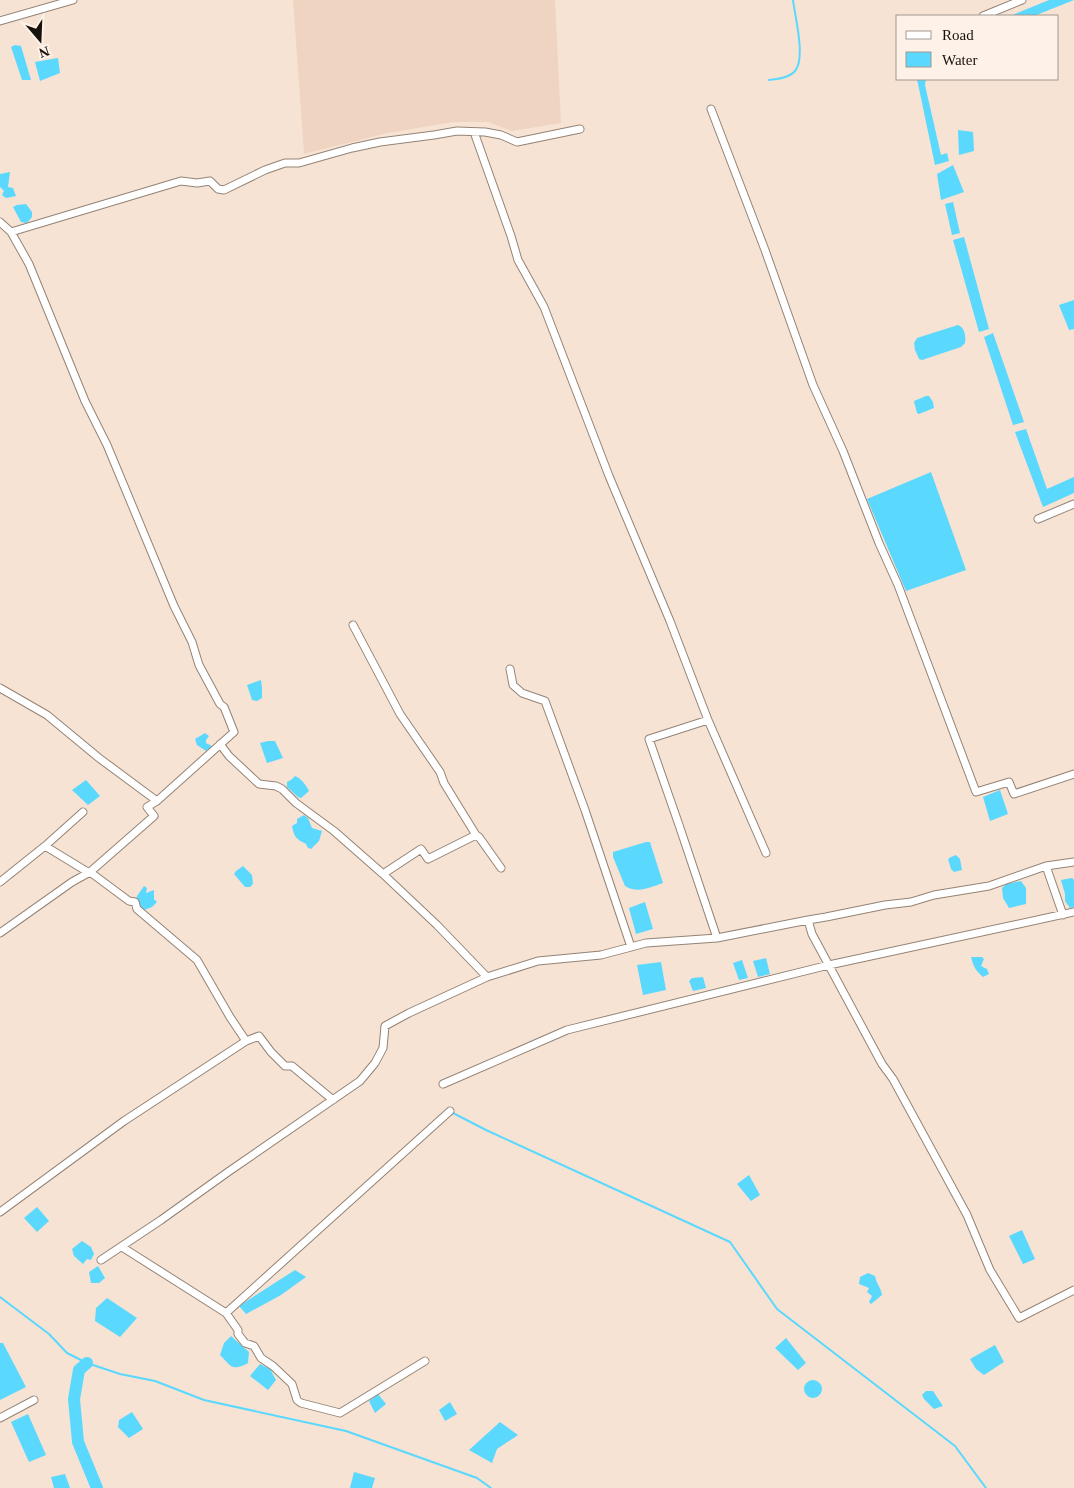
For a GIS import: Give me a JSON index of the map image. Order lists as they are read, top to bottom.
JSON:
{
  "legend": ["Road", "Water"],
  "north": "bottom"
}
